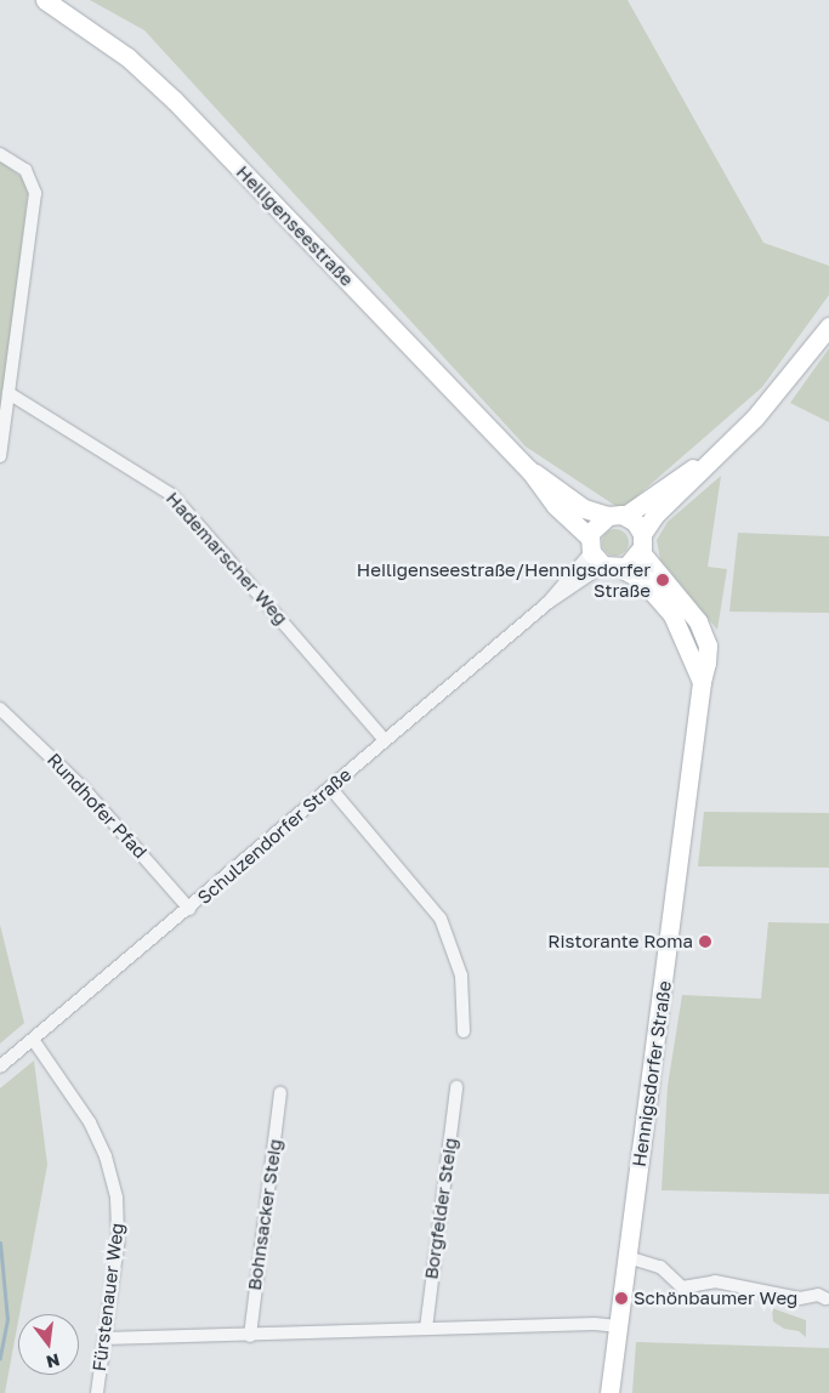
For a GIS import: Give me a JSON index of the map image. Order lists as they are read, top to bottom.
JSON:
{
  "streets": {
    "main road": ["Heiligenseestraße", "Hennigsdorfer Straße"],
    "street": [
      "Hademarscher Weg",
      "Rundhofer Pfad",
      "Schulzendorfer Straße",
      "Borgfelder Steig",
      "Bohnsacker Steig",
      "Fürstenauer Weg"
    ]
  },
  "crossings": [
    ["Heiligenseestraße", "Schulzendorfer Straße"],
    ["Heiligenseestraße", "Hennigsdorfer Straße"],
    ["Hademarscher Weg", "Schulzendorfer Straße"],
    ["Rundhofer Pfad", "Schulzendorfer Straße"],
    ["Schulzendorfer Straße", "Fürstenauer Weg"]
  ],
  "places": ["Heiligenseestraße/Hennigsdorfer Straße", "Ristorante Roma", "Schönbaumer Weg"],
  "north": "bottom"
}
